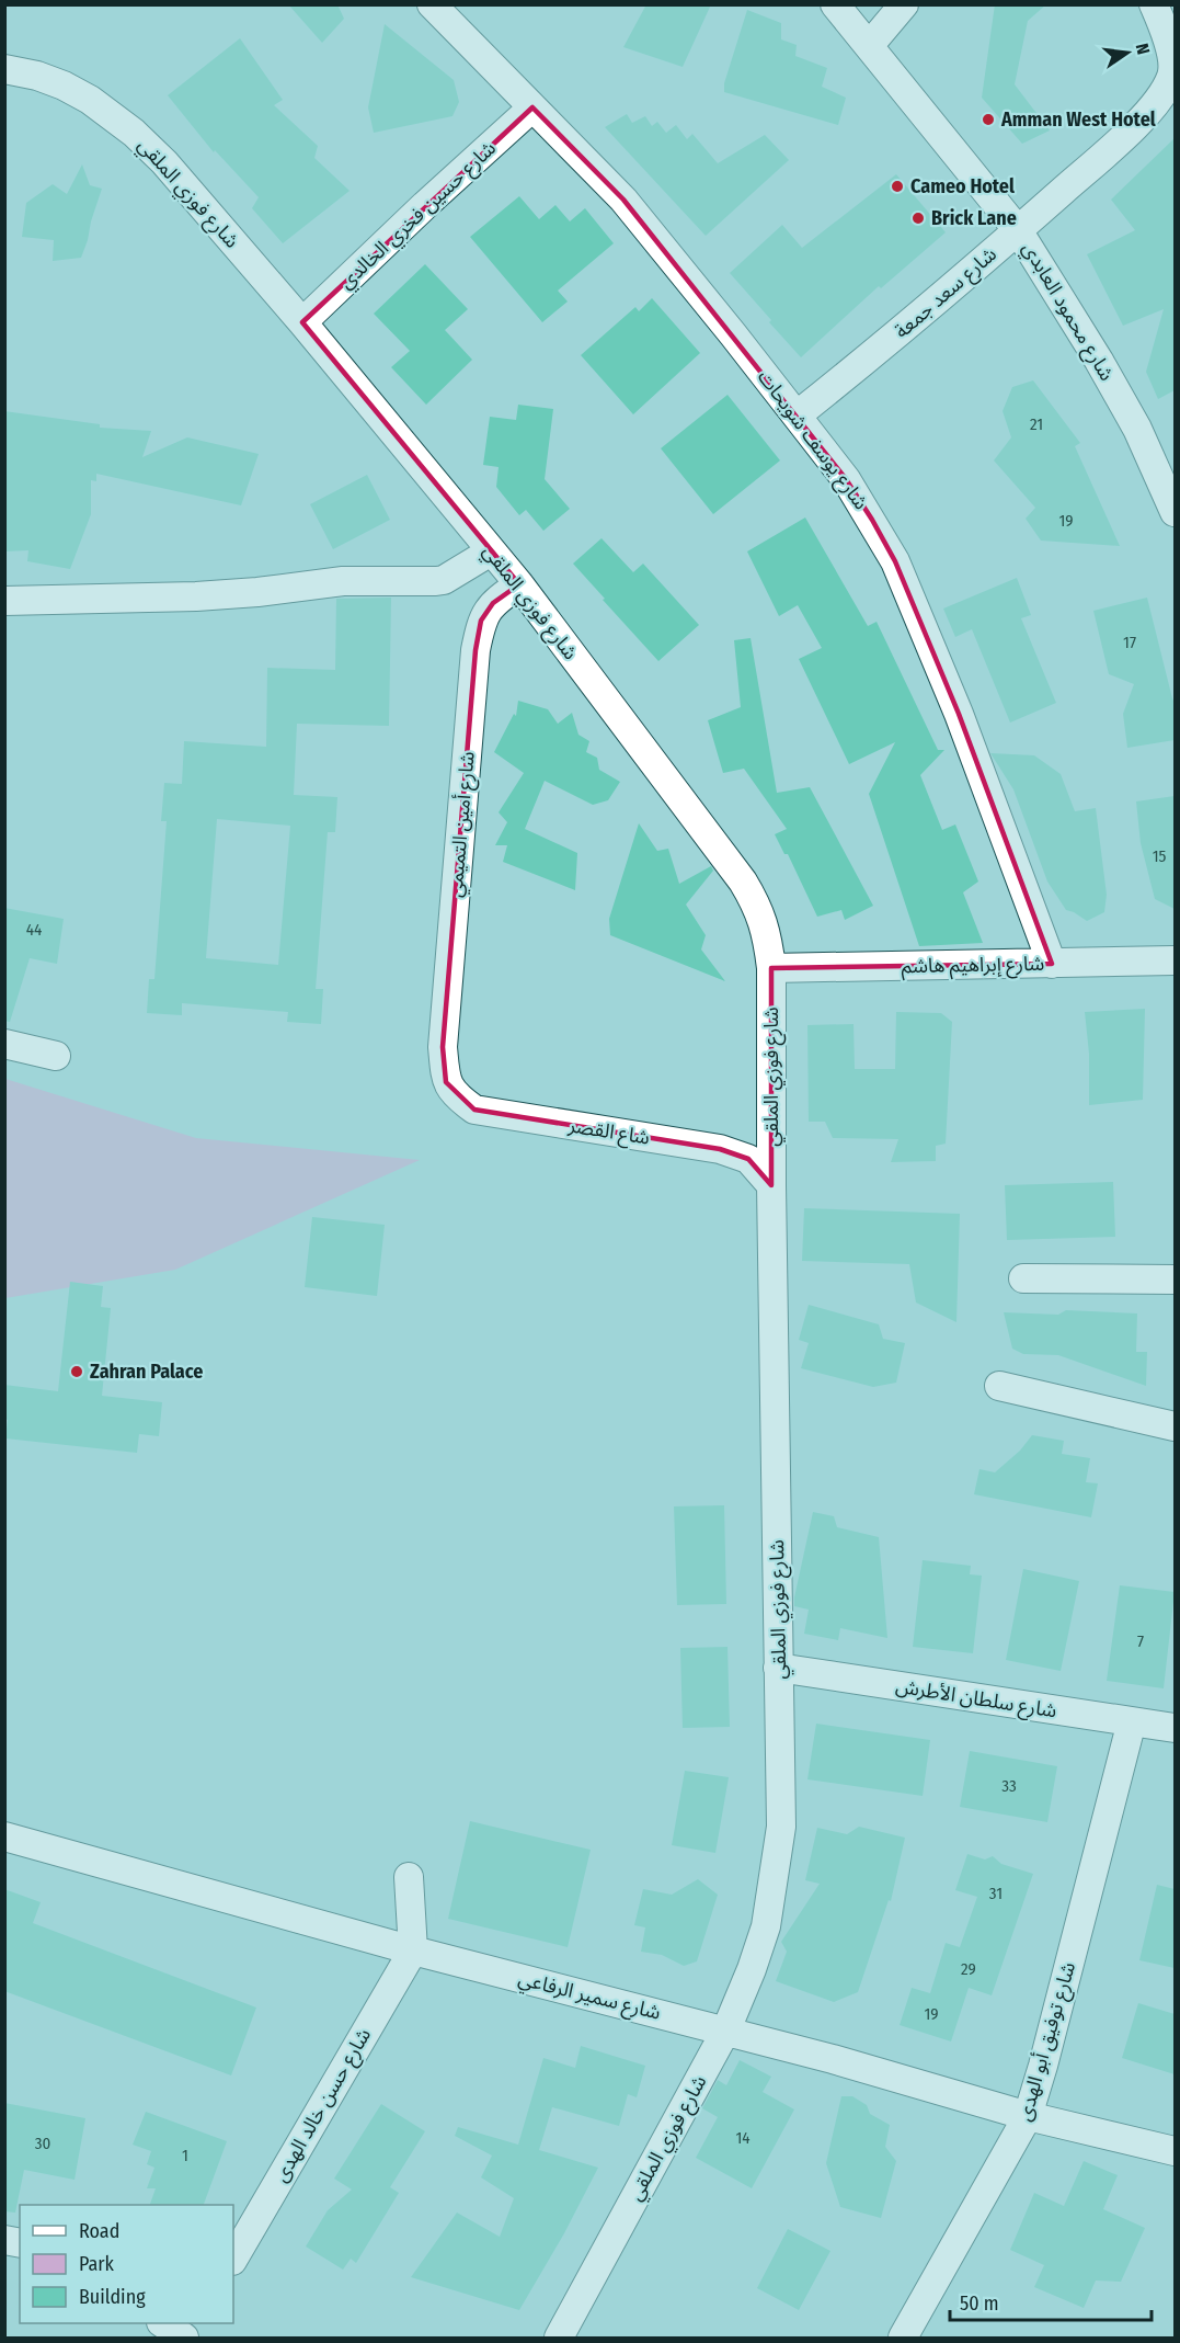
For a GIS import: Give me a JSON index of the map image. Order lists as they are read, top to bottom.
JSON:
{
  "streets": {
    "street": [
      "شارع فوزي الملقي",
      "شارع حسين فخري الخالدي",
      "شارع سعد جمعة",
      "شارع محمود العابدي",
      "شارع يوسف شويحات",
      "شارع أمين التميمي",
      "شارع إبراهيم هاشم",
      "شاع القصر",
      "شارع سلطان الأطرش",
      "شارع سمير الرفاعي",
      "شارع توفيق أبو الهدى",
      "شارع حسن خالد الهدى"
    ]
  },
  "crossings": [
    ["شارع فوزي الملقي", "شارع حسين فخري الخالدي"],
    ["شارع فوزي الملقي", "شارع أمين التميمي"],
    ["شارع فوزي الملقي", "شارع إبراهيم هاشم"],
    ["شارع فوزي الملقي", "شاع القصر"],
    ["شارع فوزي الملقي", "شارع سلطان الأطرش"],
    ["شارع فوزي الملقي", "شارع سمير الرفاعي"],
    ["شارع حسين فخري الخالدي", "شارع يوسف شويحات"],
    ["شارع سعد جمعة", "شارع محمود العابدي"],
    ["شارع سعد جمعة", "شارع يوسف شويحات"],
    ["شارع يوسف شويحات", "شارع إبراهيم هاشم"],
    ["شارع أمين التميمي", "شاع القصر"],
    ["شارع سلطان الأطرش", "شارع توفيق أبو الهدى"],
    ["شارع سمير الرفاعي", "شارع توفيق أبو الهدى"],
    ["شارع سمير الرفاعي", "شارع حسن خالد الهدى"]
  ],
  "places": [
    "Amman West Hotel",
    "Cameo Hotel",
    "Brick Lane",
    "Zahran Palace"
  ],
  "house_numbers": [
    "21",
    "19",
    "17",
    "15",
    "44",
    "7",
    "33",
    "31",
    "29",
    "19",
    "14",
    "30",
    "1"
  ],
  "legend": ["Road", "Park", "Building"],
  "scale_bar": "50 m",
  "north": "right"
}
